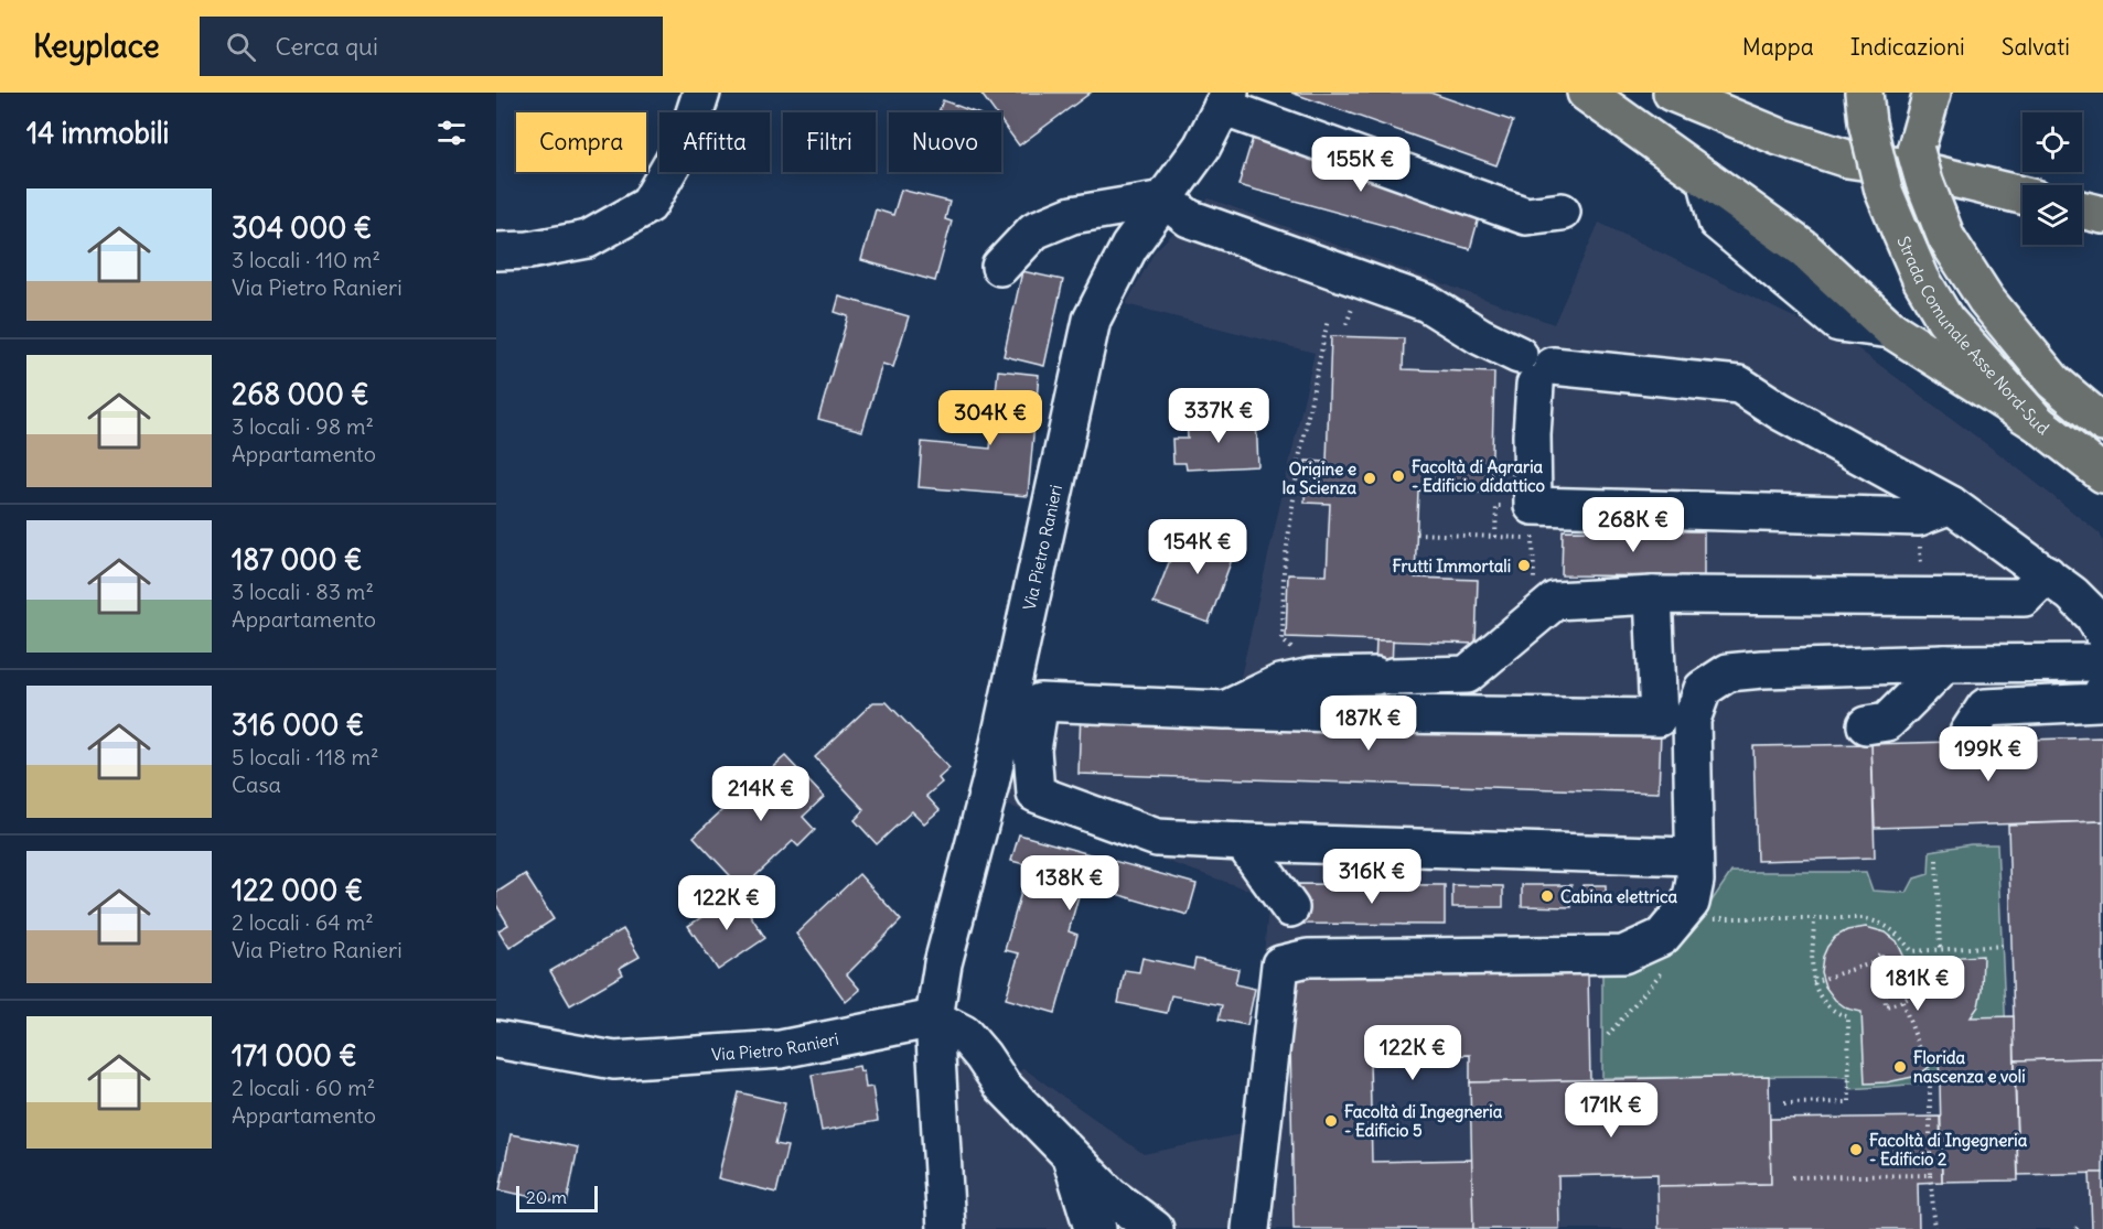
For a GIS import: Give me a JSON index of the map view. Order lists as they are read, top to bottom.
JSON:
{
  "streets": {
    "main road": ["Strada Comunale Asse Nord-Sud"],
    "street": ["Via Pietro Ranieri"]
  },
  "places": [
    "Facoltà di Agraria - Edificio didattico",
    "Origine e la Scienza",
    "Frutti Immortali",
    "Cabina elettrica",
    "Florida nascenza e voli",
    "Facoltà di Ingegneria - Edificio 5",
    "Facoltà di Ingegneria - Edificio 2"
  ],
  "scale_bar": "20 m",
  "page": {
    "header": "Keyplace",
    "search": "Cerca qui",
    "nav": ["Mappa", "Indicazioni", "Salvati"],
    "heading": "14 immobili",
    "chip": [
      "Compra",
      "Affitta",
      "Filtri",
      "Nuovo"
    ],
    "price": [
      "155K €",
      "337K €",
      "304K €",
      "268K €",
      "154K €",
      "187K €",
      "199K €",
      "214K €",
      "316K €",
      "138K €",
      "122K €",
      "181K €",
      "122K €",
      "171K €"
    ],
    "list": [
      {
        "name": "304 000 €",
        "note": "3 locali · 110 m² · Via Pietro Ranieri"
      },
      {
        "name": "268 000 €",
        "note": "3 locali · 98 m² · Appartamento"
      },
      {
        "name": "187 000 €",
        "note": "3 locali · 83 m² · Appartamento"
      },
      {
        "name": "316 000 €",
        "note": "5 locali · 118 m² · Casa"
      },
      {
        "name": "122 000 €",
        "note": "2 locali · 64 m² · Via Pietro Ranieri"
      },
      {
        "name": "171 000 €",
        "note": "2 locali · 60 m² · Appartamento"
      }
    ],
    "scale": "20 m"
  }
}
